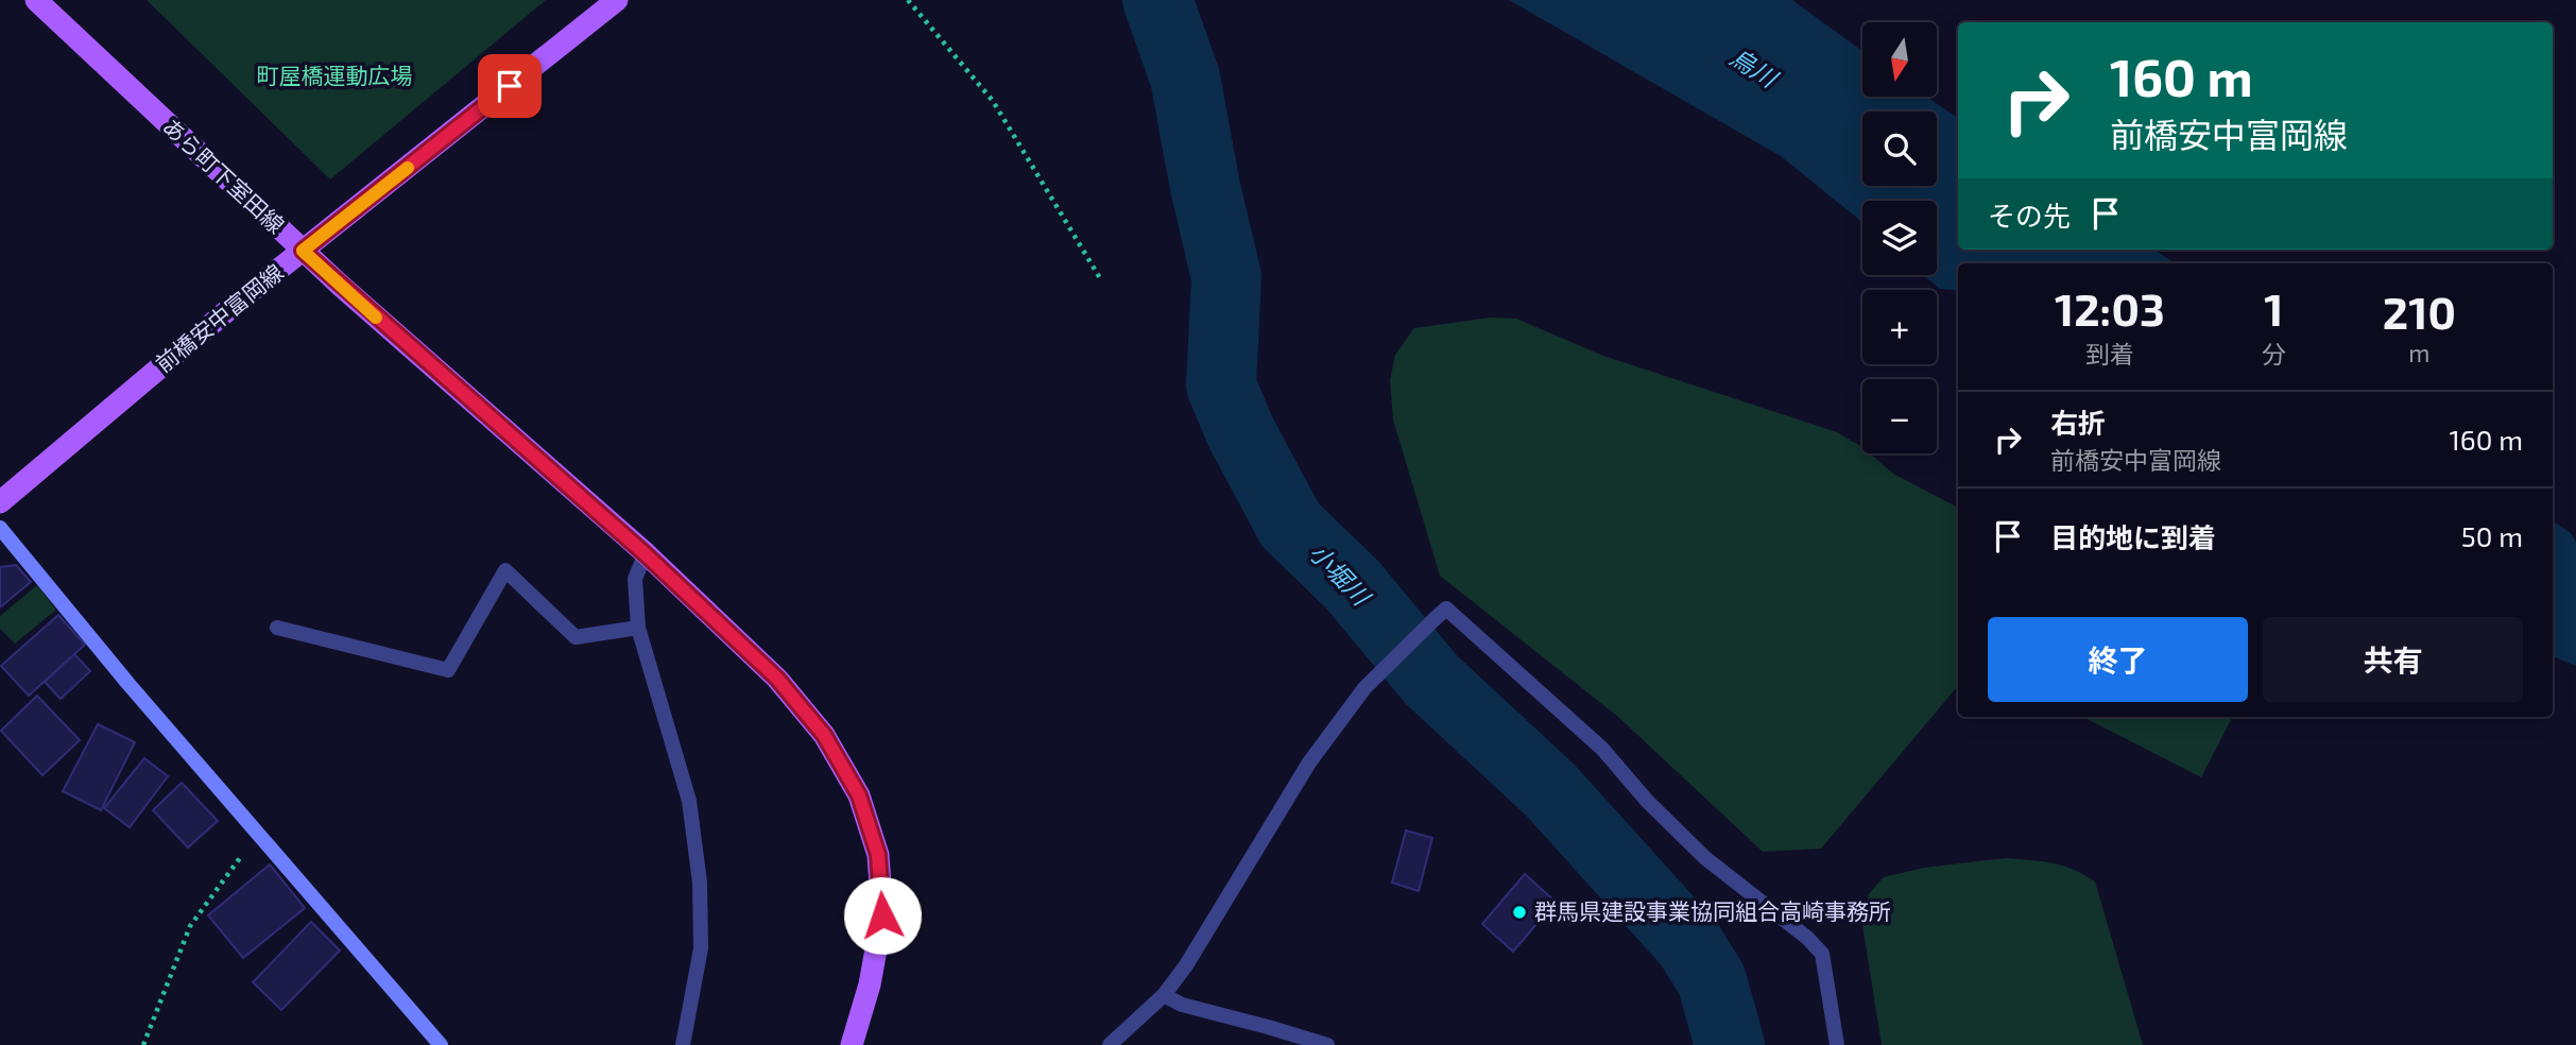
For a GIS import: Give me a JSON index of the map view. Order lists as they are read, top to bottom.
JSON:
{
  "streets": {
    "main road": ["あら町下室田線", "前橋安中富岡線"]
  },
  "crossings": [
    ["あら町下室田線", "前橋安中富岡線"]
  ],
  "water": ["烏川", "小堀川"],
  "parks": ["町屋橋運動広場"],
  "places": ["群馬県建設事業協同組合高崎事務所"],
  "north": "bottom",
  "page": {
    "map_buttons": ["+", "−"],
    "turn": ["160 m", "前橋安中富岡線"],
    "then": "その先",
    "eta": [
      "12:03",
      "到着",
      "1",
      "分",
      "210",
      "m"
    ],
    "list": [
      {
        "name": "右折",
        "note": "前橋安中富岡線",
        "value": "160 m"
      },
      {
        "name": "目的地に到着",
        "value": "50 m"
      }
    ],
    "buttons": ["終了", "共有"]
  }
}
